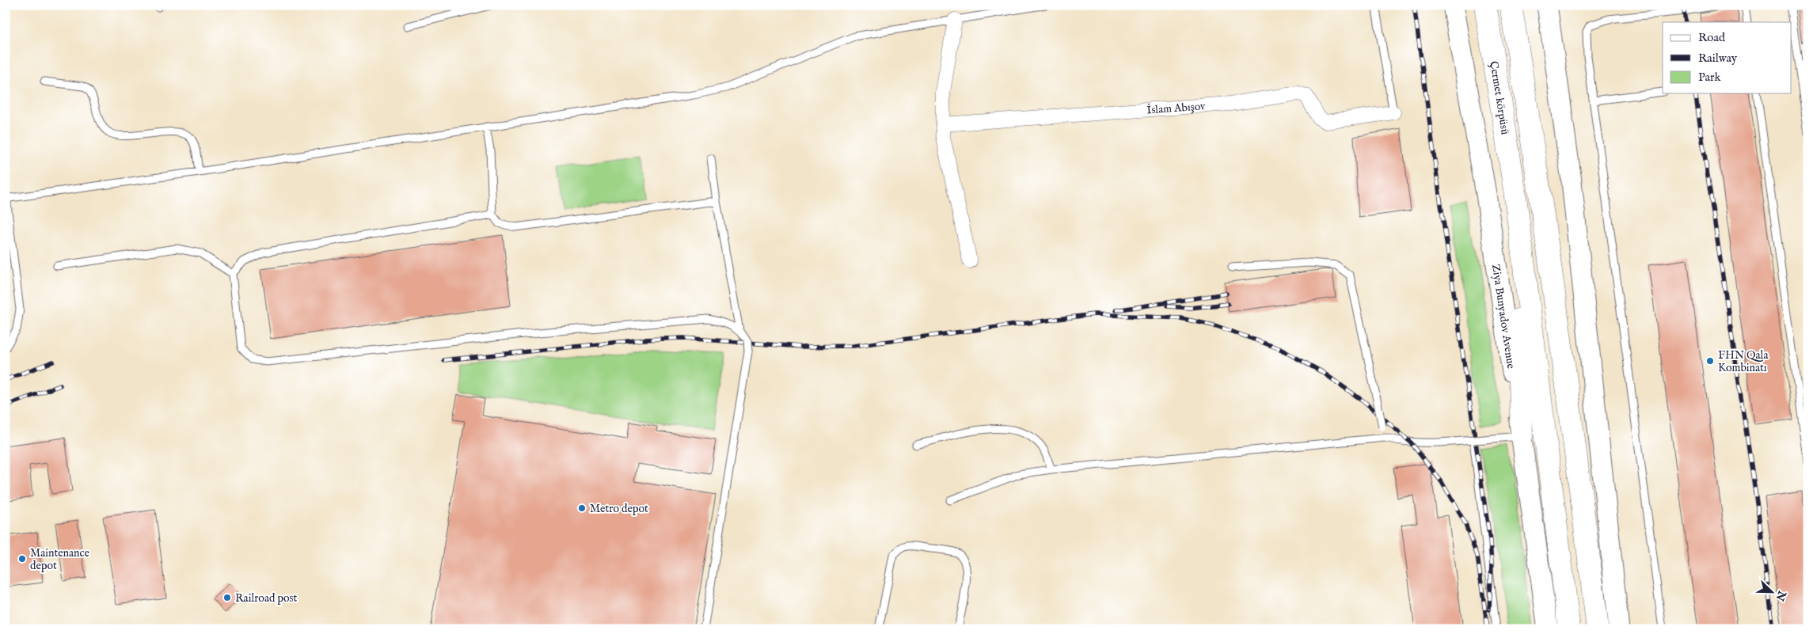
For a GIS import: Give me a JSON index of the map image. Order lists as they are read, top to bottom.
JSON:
{
  "streets": {
    "main road": ["Çermet körpüsü", "Ziya Bunyadov Avenue"],
    "street": ["İslam Abışov"]
  },
  "places": [
    "FHN Qala Kombinatı",
    "Metro depot",
    "Maintenance depot",
    "Railroad post"
  ],
  "legend": ["Road", "Railway", "Park"],
  "north": "bottom right"
}
